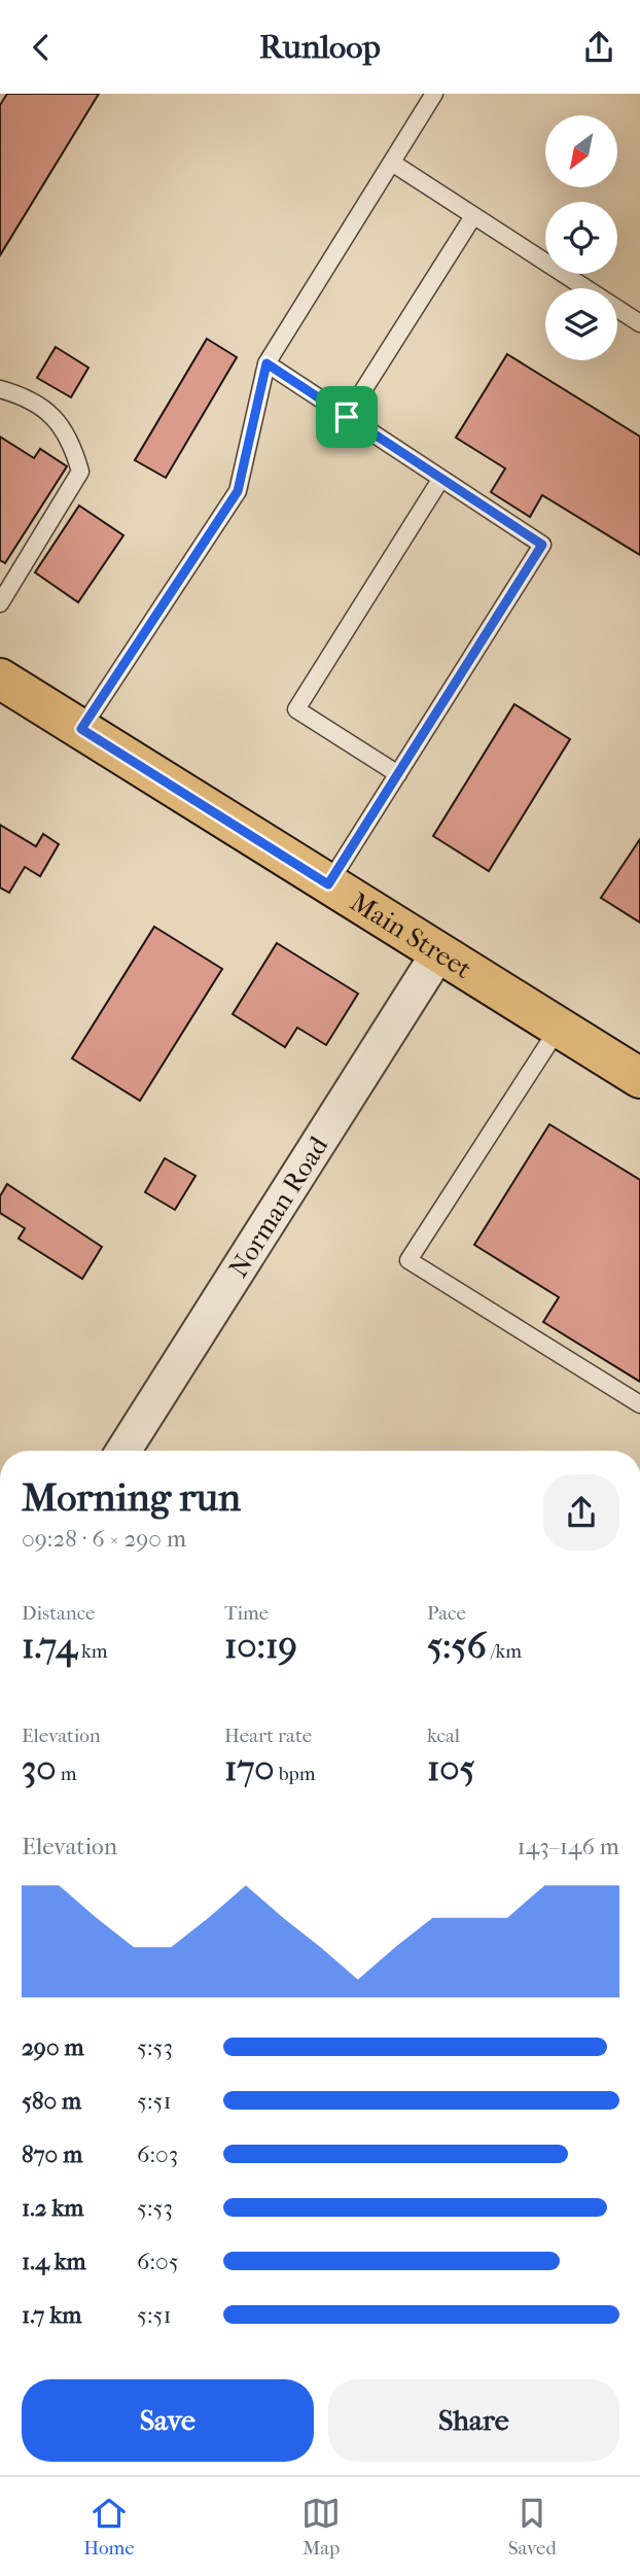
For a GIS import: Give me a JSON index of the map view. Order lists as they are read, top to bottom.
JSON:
{
  "streets": {
    "main road": ["Main Street"],
    "street": ["Norman Road"]
  },
  "crossings": [
    ["Main Street", "Norman Road"]
  ],
  "north": "bottom left",
  "page": {
    "header": "Runloop",
    "heading": ["Morning run", "09:28 · 6 × 290 m"],
    "stats": [
      ["Distance", "1.74 km"],
      ["Time", "10:19"],
      ["Pace", "5:56 /km"],
      ["Elevation", "30 m"],
      ["Heart rate", "170 bpm"],
      ["kcal", "105"]
    ],
    "chart": ["Elevation", "143–146 m"],
    "list": [
      {
        "name": "290 m",
        "note": "5:53"
      },
      {
        "name": "580 m",
        "note": "5:51"
      },
      {
        "name": "870 m",
        "note": "6:03"
      },
      {
        "name": "1.2 km",
        "note": "5:53"
      },
      {
        "name": "1.4 km",
        "note": "6:05"
      },
      {
        "name": "1.7 km",
        "note": "5:51"
      }
    ],
    "buttons": ["Save", "Share"],
    "tabs": ["Home", "Map", "Saved"]
  }
}
